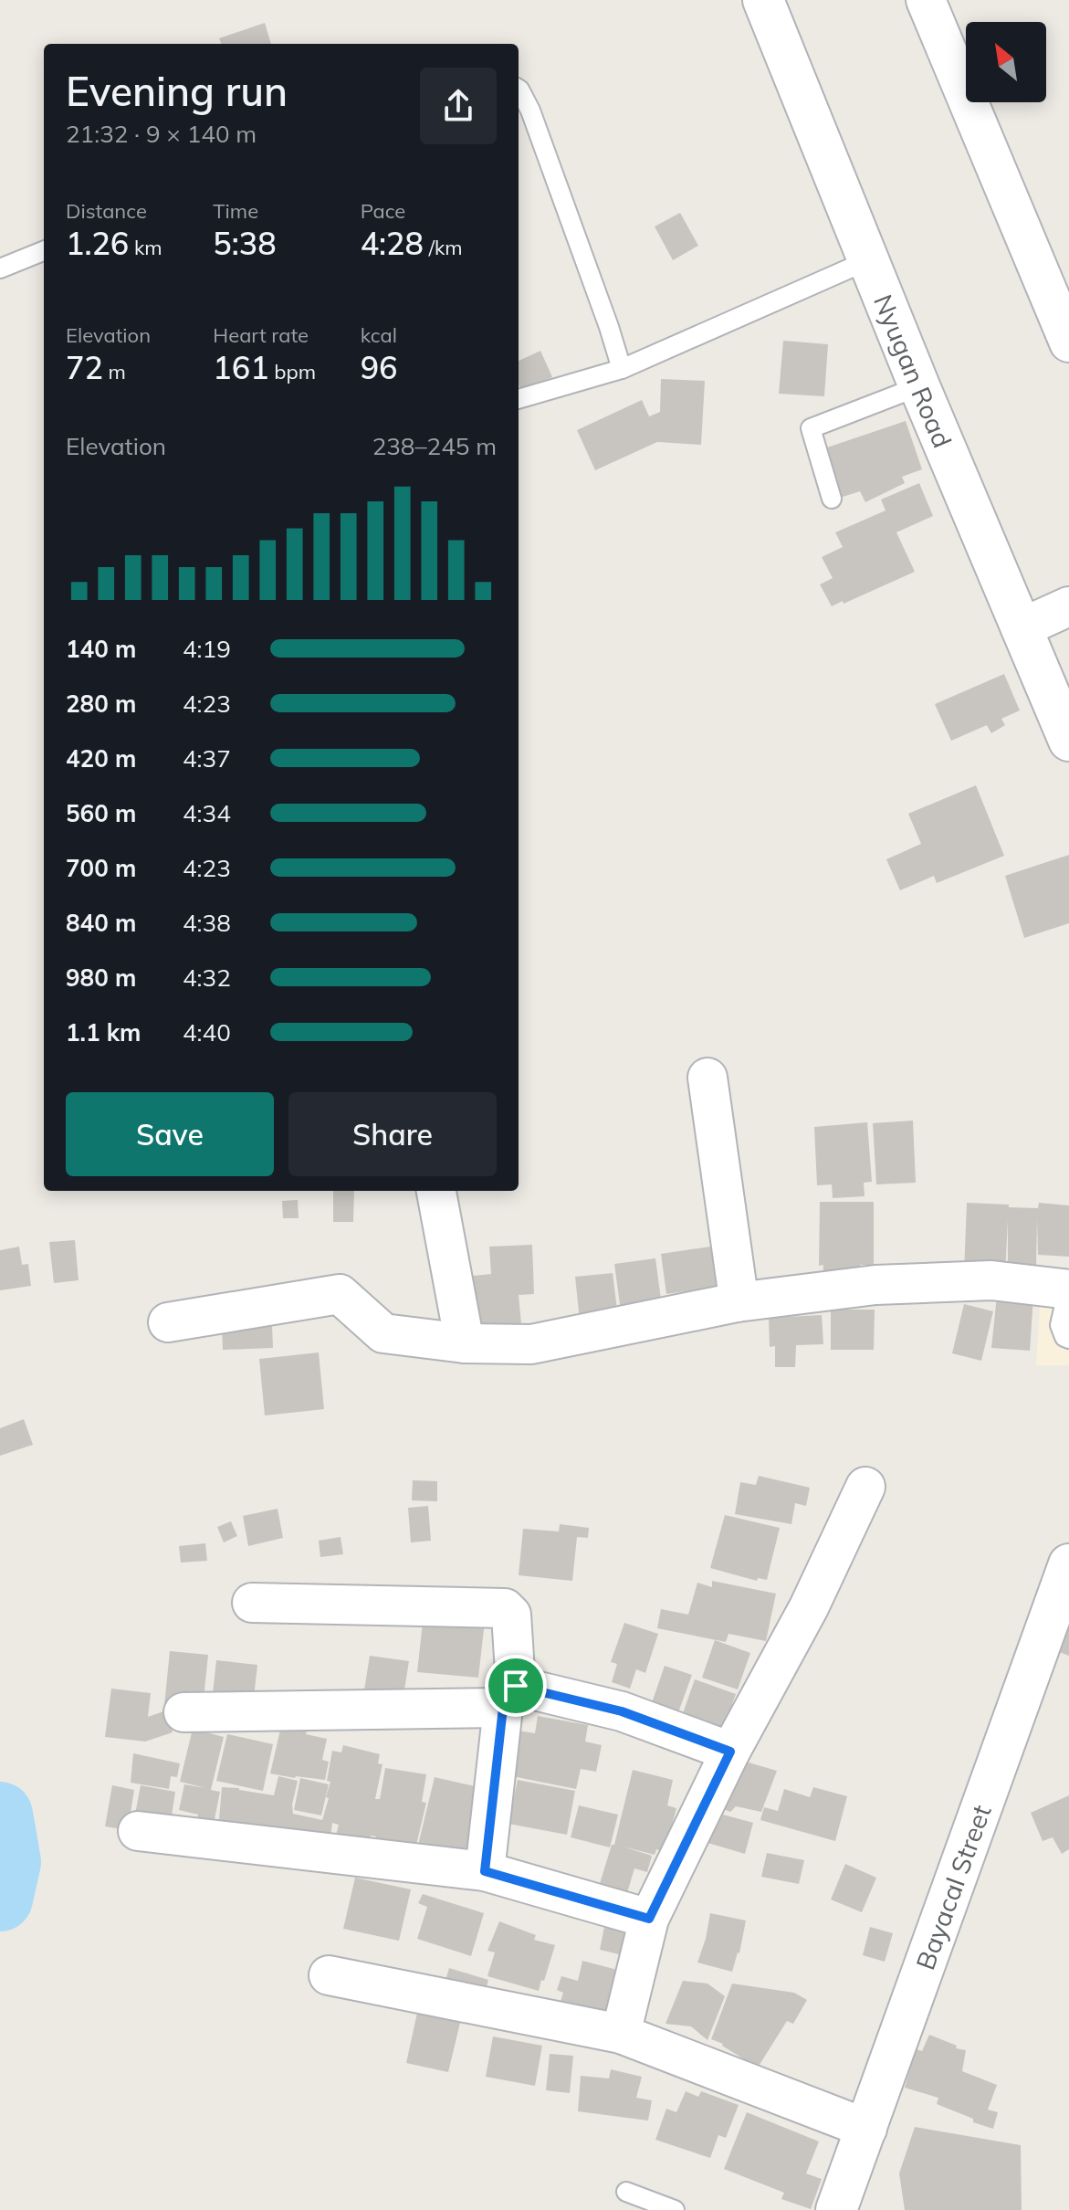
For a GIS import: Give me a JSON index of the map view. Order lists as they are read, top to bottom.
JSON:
{
  "streets": {
    "main road": ["Nyugan Road", "Bayacal Street"]
  },
  "north": "top left",
  "page": {
    "heading": ["Evening run", "21:32 · 9 × 140 m"],
    "stats": [
      ["Distance", "1.26 km"],
      ["Time", "5:38"],
      ["Pace", "4:28 /km"],
      ["Elevation", "72 m"],
      ["Heart rate", "161 bpm"],
      ["kcal", "96"]
    ],
    "chart": ["Elevation", "238–245 m"],
    "list": [
      {
        "name": "140 m",
        "note": "4:19"
      },
      {
        "name": "280 m",
        "note": "4:23"
      },
      {
        "name": "420 m",
        "note": "4:37"
      },
      {
        "name": "560 m",
        "note": "4:34"
      },
      {
        "name": "700 m",
        "note": "4:23"
      },
      {
        "name": "840 m",
        "note": "4:38"
      },
      {
        "name": "980 m",
        "note": "4:32"
      },
      {
        "name": "1.1 km",
        "note": "4:40"
      }
    ],
    "buttons": ["Save", "Share"]
  }
}
